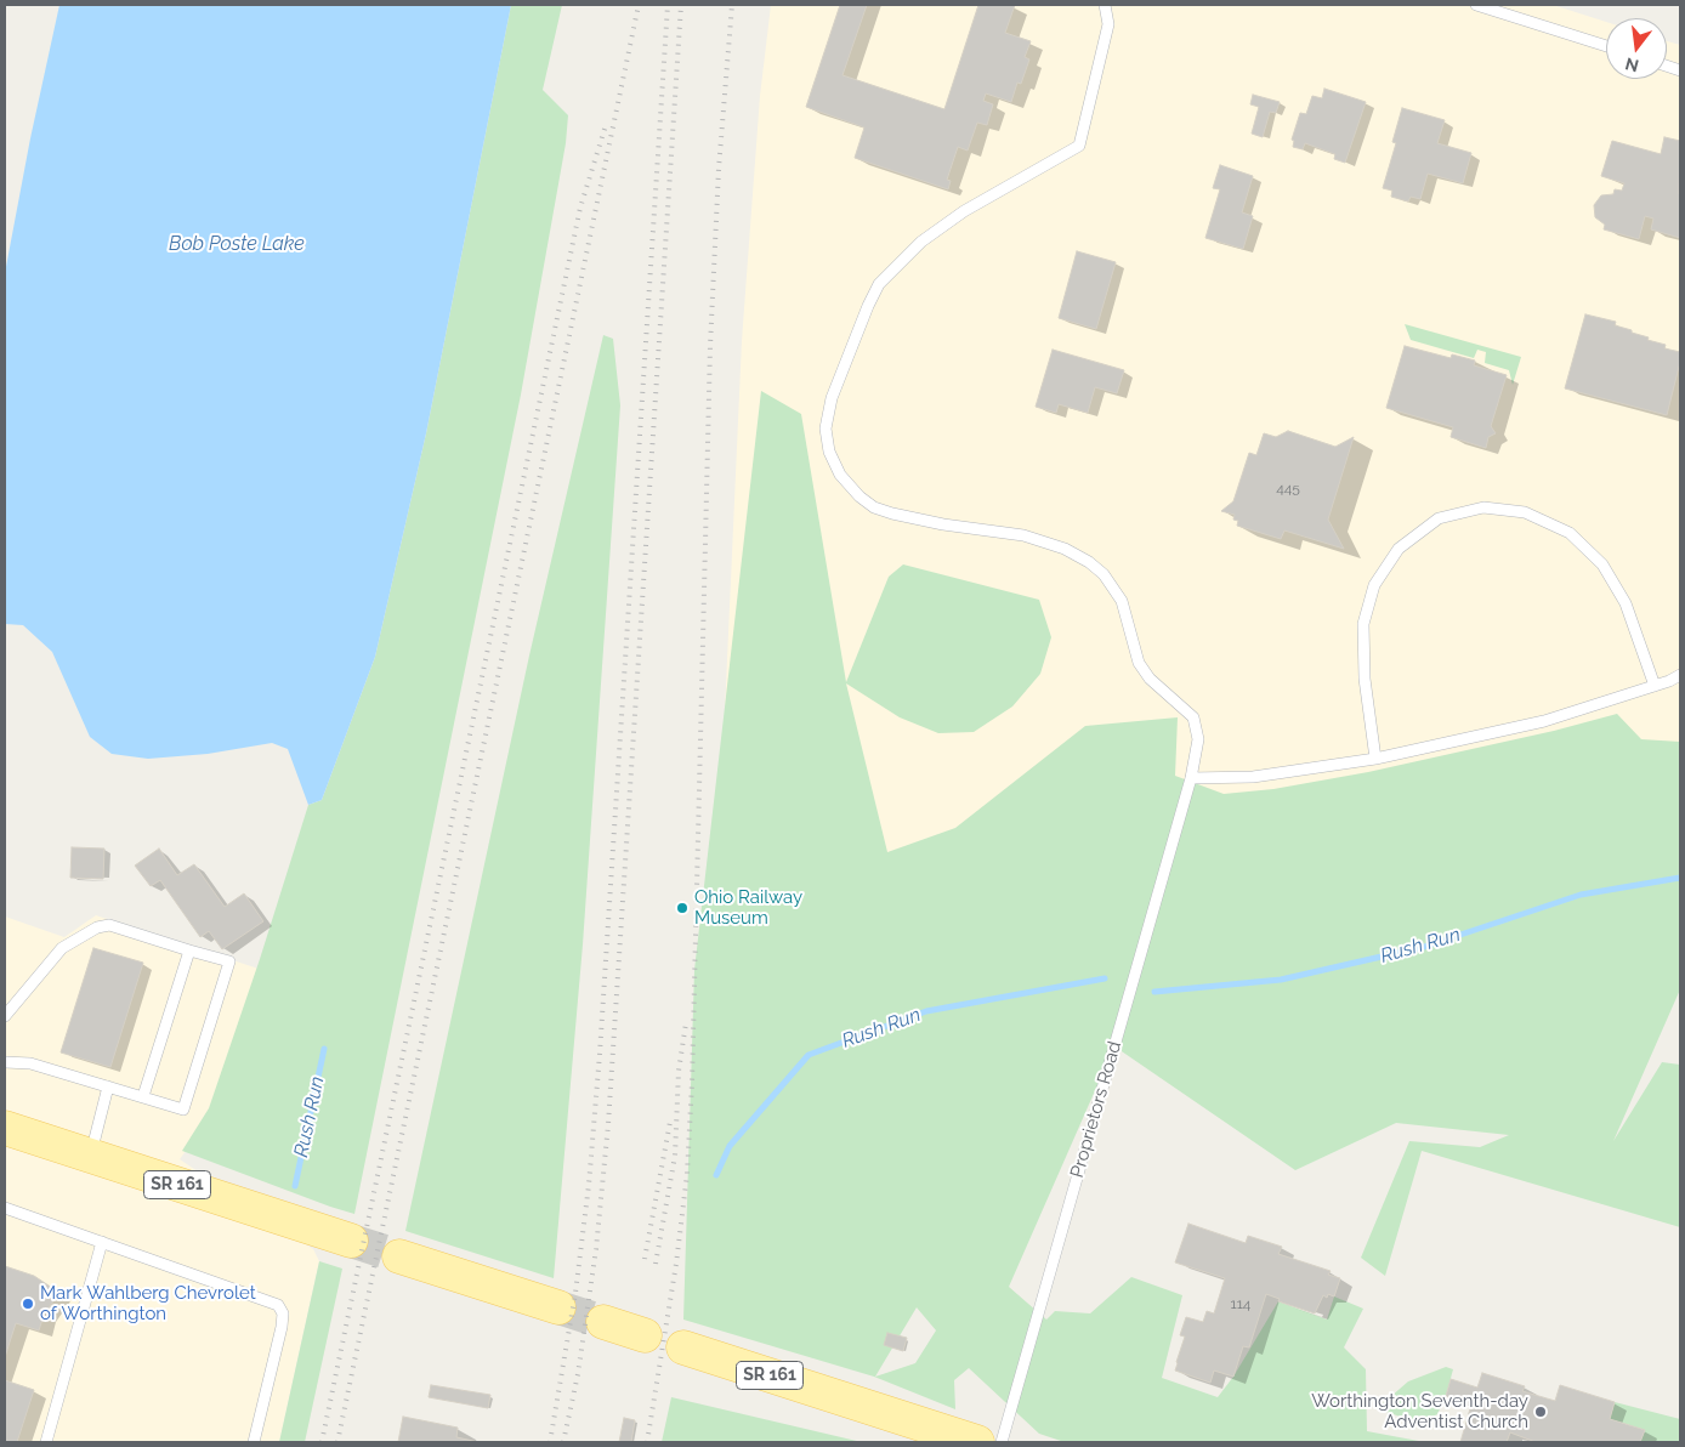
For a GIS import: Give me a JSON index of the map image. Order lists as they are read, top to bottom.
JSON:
{
  "streets": {
    "main road": ["SR 161"],
    "lane": ["Proprietors Road"]
  },
  "water": ["Bob Poste Lake", "Rush Run"],
  "places": ["Ohio Railway Museum", "Mark Wahlberg Chevrolet of Worthington", "Worthington Seventh-day Adventist Church"],
  "house_numbers": ["445", "114"],
  "north": "bottom"
}
